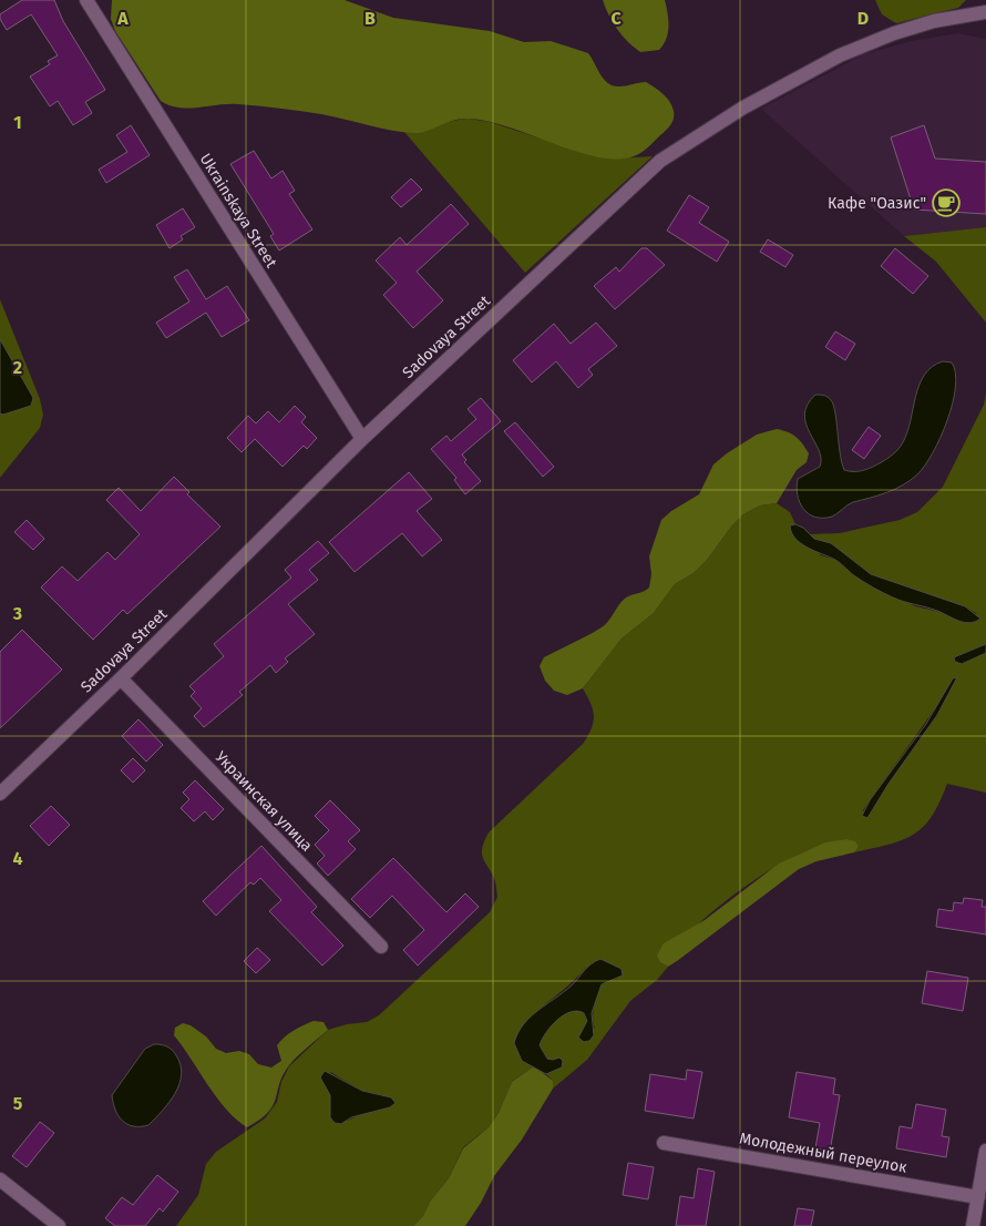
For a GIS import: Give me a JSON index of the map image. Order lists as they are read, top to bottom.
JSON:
{
  "streets": {
    "street": [
      "Ukrainskaya Street",
      "Sadovaya Street",
      "Украинская улица",
      "Молодежный переулок"
    ]
  },
  "crossings": [
    ["Ukrainskaya Street", "Sadovaya Street"],
    ["Sadovaya Street", "Украинская улица"]
  ],
  "places": {
    "cafe": ["Кафе \"Оазис\""]
  },
  "grid": {
    "columns": [
      "A",
      "B",
      "C",
      "D"
    ],
    "rows": [
      "1",
      "2",
      "3",
      "4",
      "5"
    ]
  }
}
